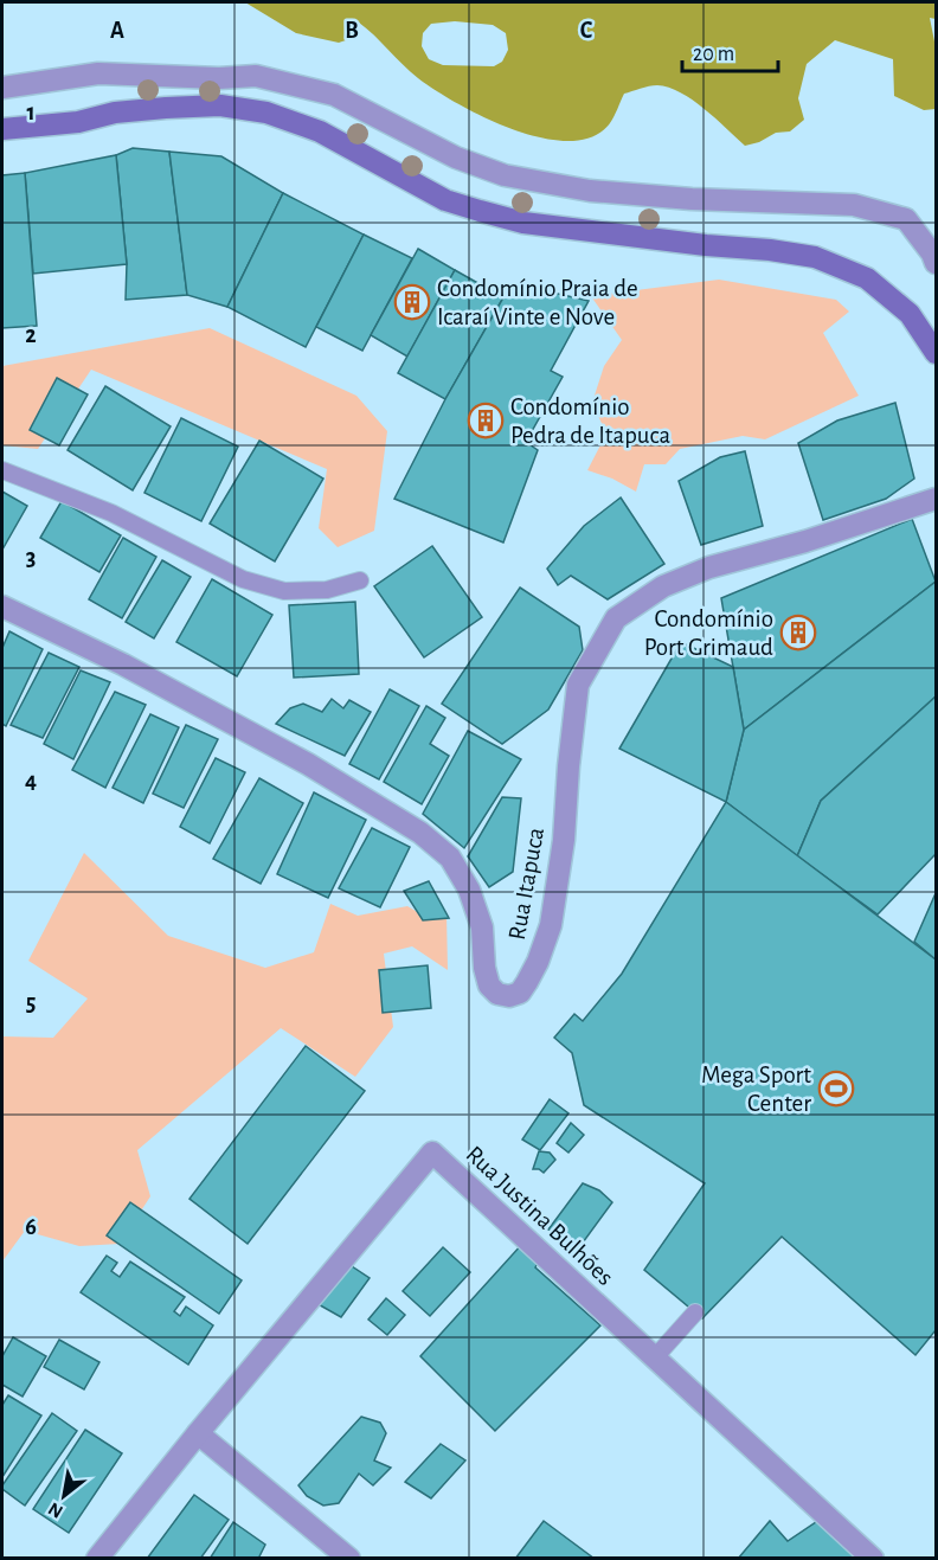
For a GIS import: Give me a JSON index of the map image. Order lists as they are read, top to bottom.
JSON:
{
  "streets": {
    "street": ["Rua Itapuca", "Rua Justina Bulhões"]
  },
  "places": {
    "building": ["Condomínio Praia de Icaraí Vinte e Nove", "Condomínio Pedra de Itapuca", "Condomínio Port Grimaud"],
    "sports": ["Mega Sport Center"]
  },
  "scale_bar": "20 m",
  "north": "bottom left",
  "grid": {
    "columns": ["A", "B", "C"],
    "rows": [
      "1",
      "2",
      "3",
      "4",
      "5",
      "6"
    ]
  }
}
